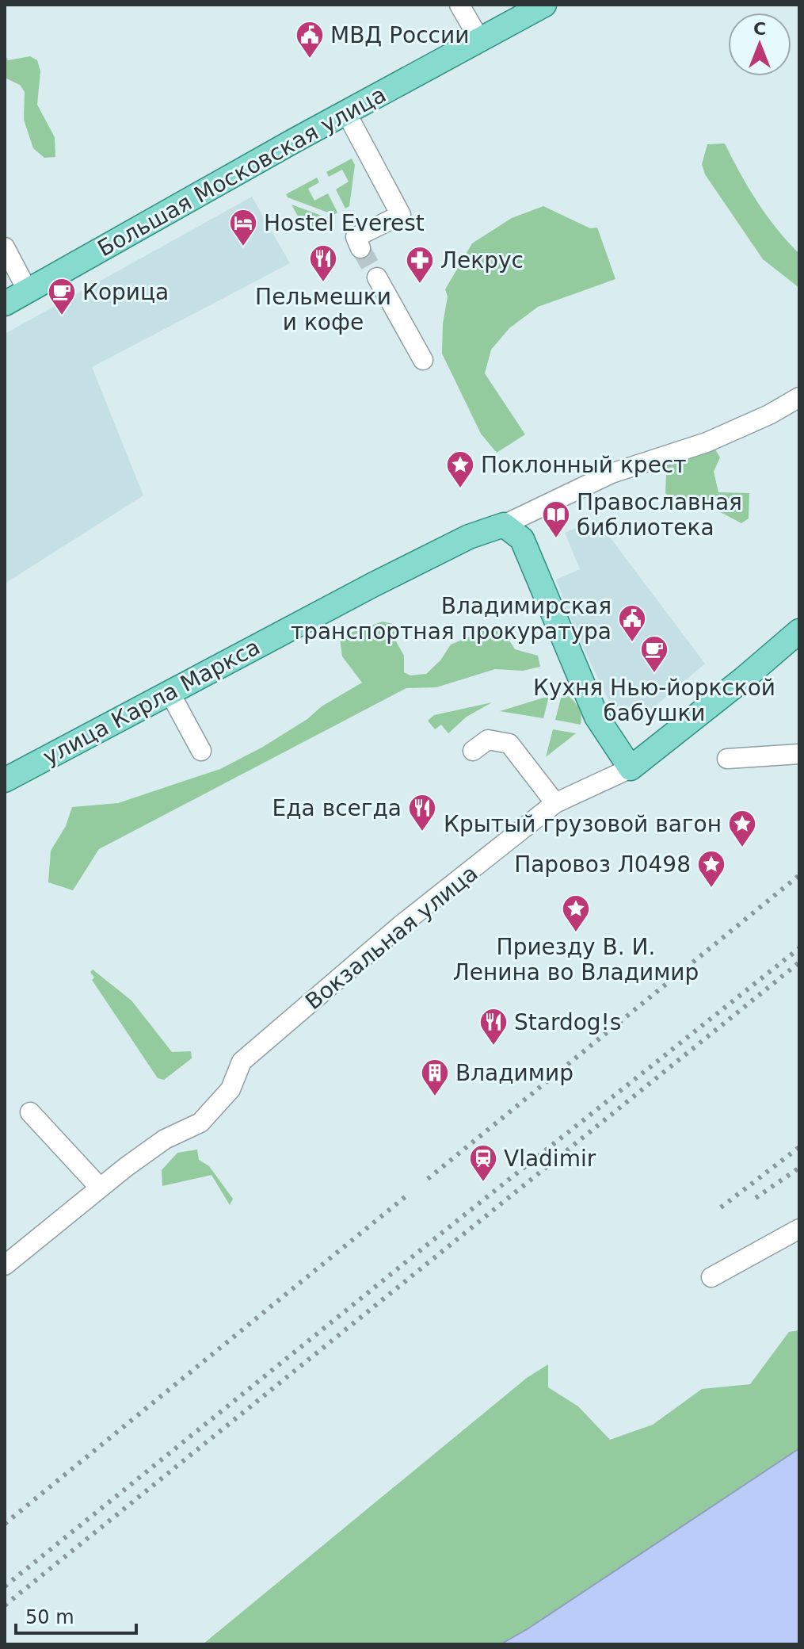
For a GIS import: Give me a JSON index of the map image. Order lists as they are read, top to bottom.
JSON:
{
  "streets": {
    "main road": ["Большая Московская улица", "улица Карла Маркса", "Вокзальная улица"]
  },
  "places": {
    "public building": ["МВД России", "Владимирская транспортная прокуратура"],
    "hotel": ["Hostel Everest"],
    "restaurant": ["Пельмешки и кофе", "Еда всегда", "Stardog!s"],
    "pharmacy": ["Лекрус"],
    "cafe": ["Корица", "Кухня Нью-йоркской бабушки"],
    "place": [
      "Поклонный крест",
      "Крытый грузовой вагон",
      "Паровоз Л0498",
      "Приезду В. И. Ленина во Владимир"
    ],
    "library": ["Православная библиотека"],
    "building": ["Владимир"],
    "station": ["Vladimir"]
  },
  "scale_bar": "50 m",
  "north": "top"
}
